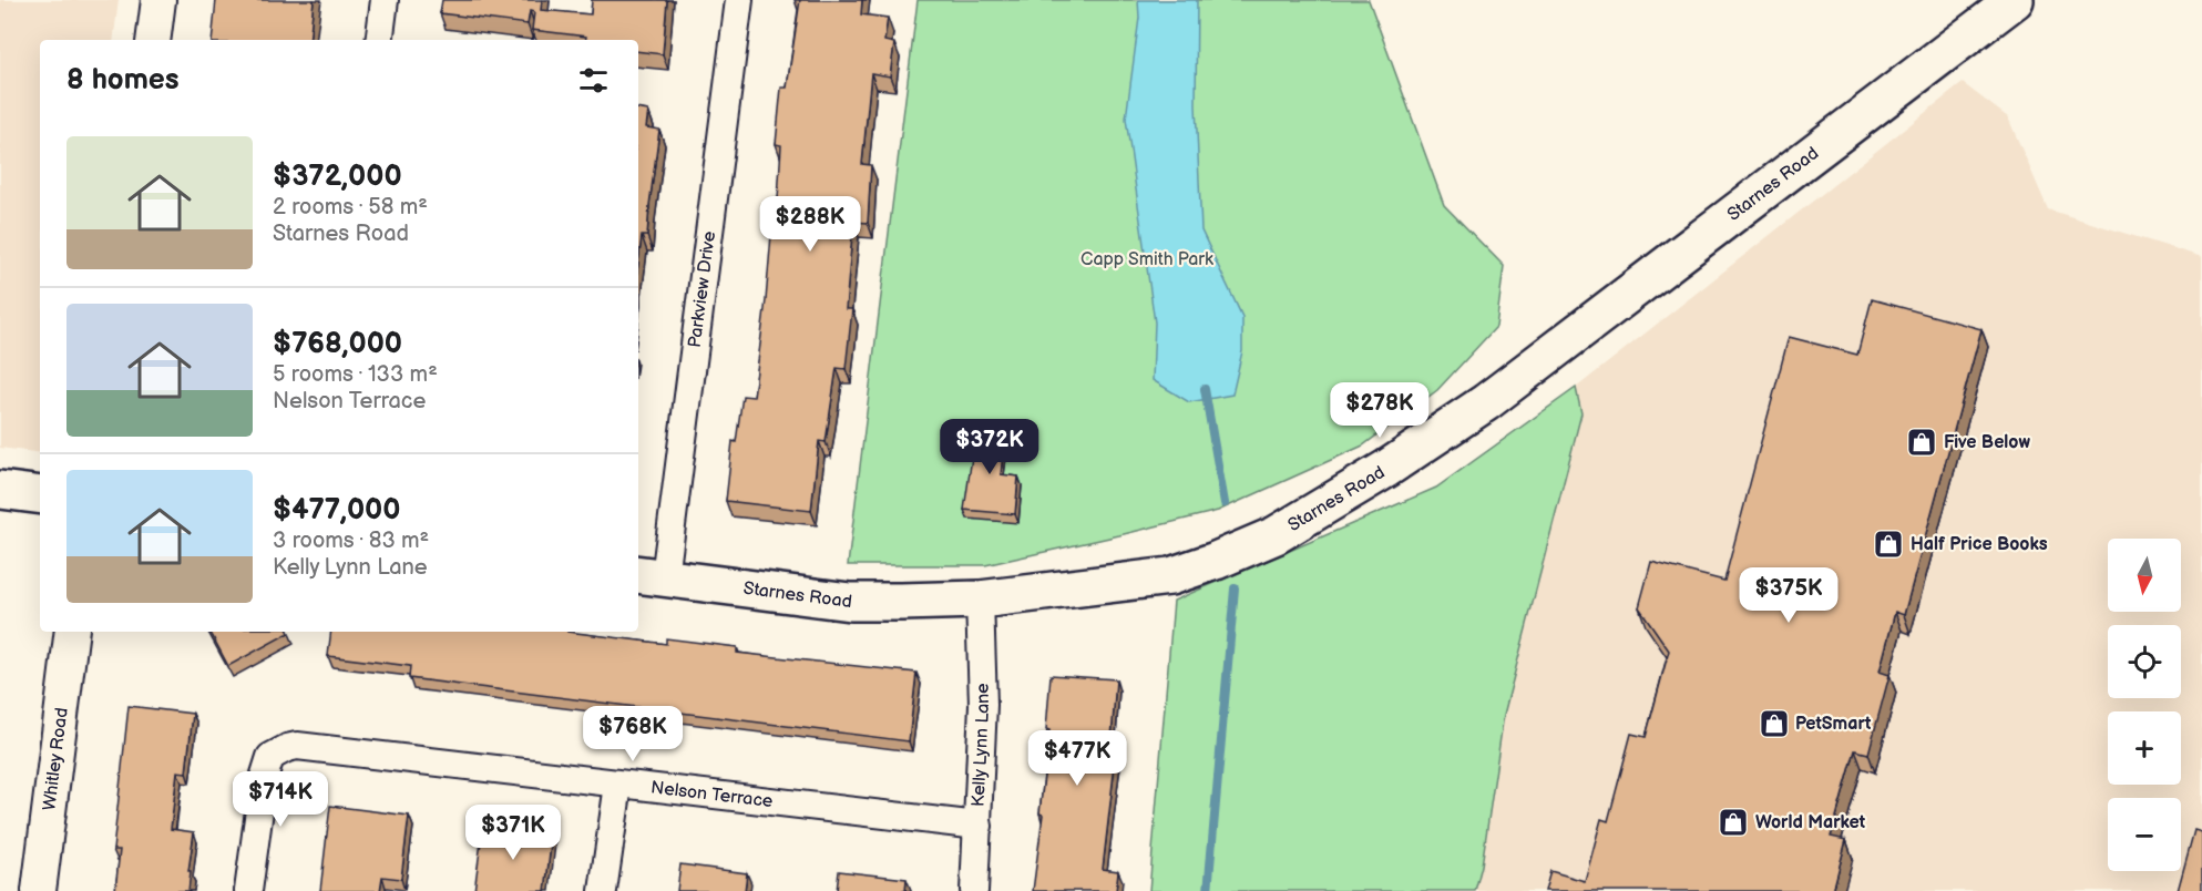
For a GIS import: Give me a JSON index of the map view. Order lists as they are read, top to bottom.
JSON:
{
  "streets": {
    "main road": ["Starnes Road"],
    "street": [
      "Parkview Drive",
      "Kelly Lynn Lane",
      "Whitley Road",
      "Nelson Terrace"
    ]
  },
  "crossings": [
    ["Starnes Road", "Parkview Drive"],
    ["Starnes Road", "Kelly Lynn Lane"],
    ["Kelly Lynn Lane", "Nelson Terrace"]
  ],
  "parks": ["Capp Smith Park"],
  "places": {
    "shop": [
      "Five Below",
      "Half Price Books",
      "PetSmart",
      "World Market"
    ]
  },
  "north": "bottom",
  "page": {
    "heading": "8 homes",
    "list": [
      {
        "name": "$372,000",
        "note": "2 rooms · 58 m² · Starnes Road"
      },
      {
        "name": "$768,000",
        "note": "5 rooms · 133 m² · Nelson Terrace"
      },
      {
        "name": "$477,000",
        "note": "3 rooms · 83 m² · Kelly Lynn Lane"
      }
    ],
    "price": [
      "$288K",
      "$278K",
      "$372K",
      "$375K",
      "$768K",
      "$477K",
      "$714K",
      "$371K"
    ],
    "map_buttons": ["+", "−"]
  }
}
